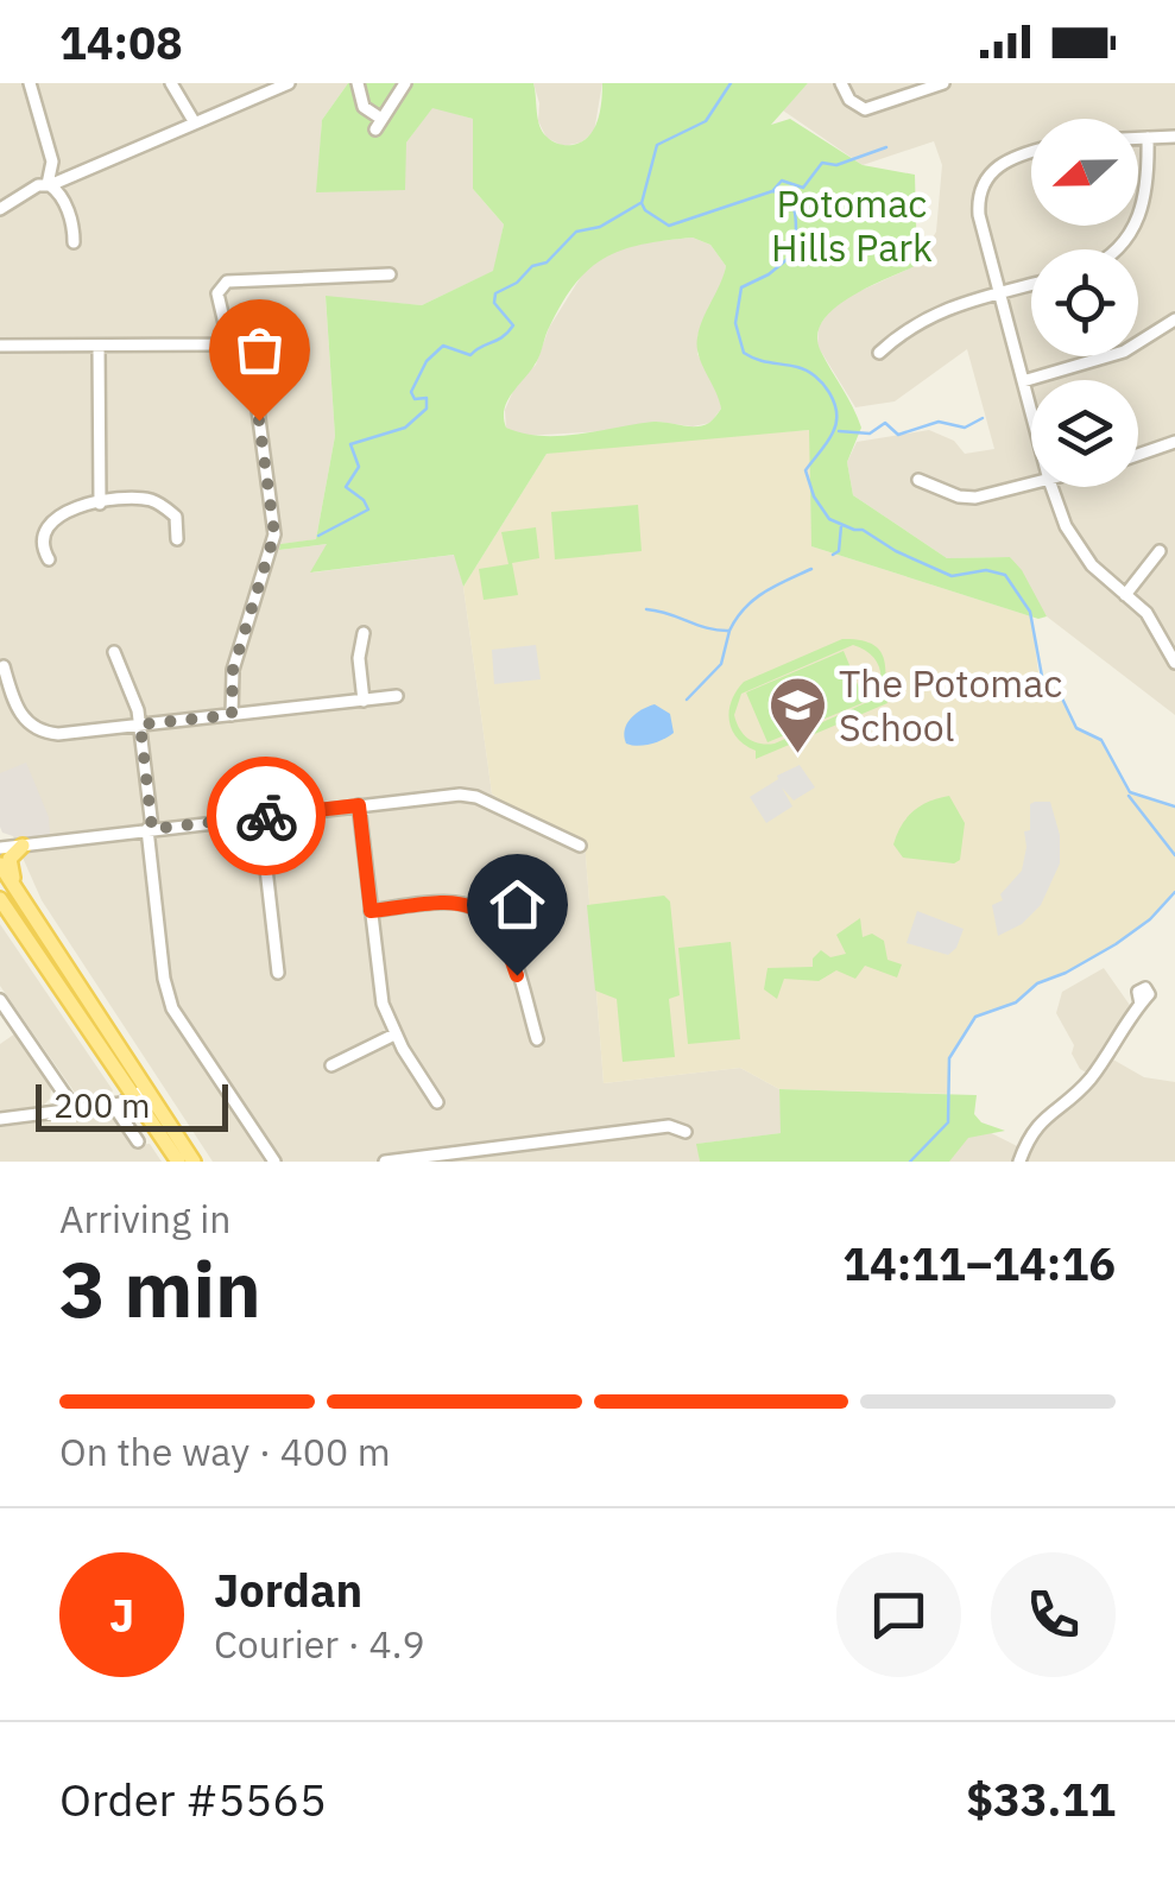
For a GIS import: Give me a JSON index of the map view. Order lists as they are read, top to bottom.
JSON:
{
  "parks": ["Potomac Hills Park"],
  "places": {
    "school or university": ["The Potomac School"]
  },
  "scale_bar": "200 m",
  "north": "left",
  "page": {
    "status": "14:08",
    "scale": "200 m",
    "heading": ["3 min", "Arriving in", "14:11–14:16"],
    "panel": [
      "Jordan",
      "Courier · 4.9",
      "Order #5565",
      "$33.11"
    ],
    "bar": "On the way · 400 m",
    "round": "J"
  }
}
